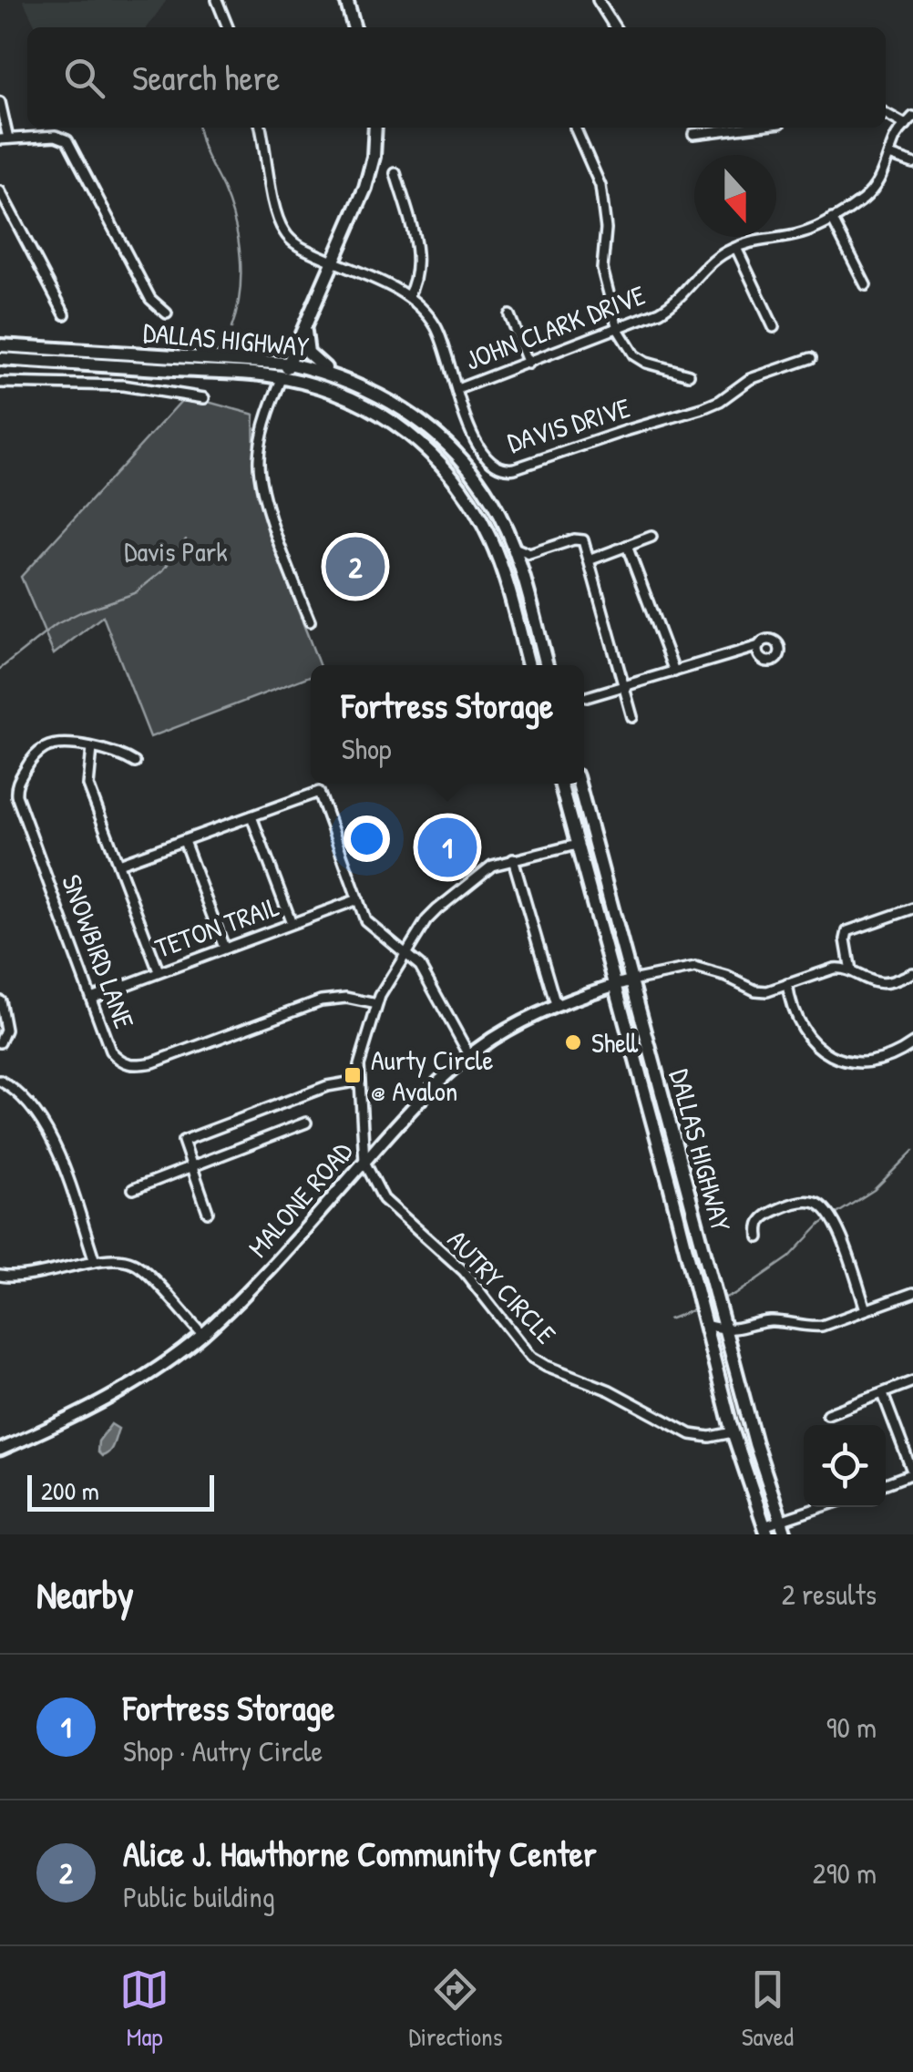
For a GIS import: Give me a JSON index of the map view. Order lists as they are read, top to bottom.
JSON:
{
  "streets": {
    "main road": ["DALLAS HIGHWAY"],
    "street": [
      "JOHN CLARK DRIVE",
      "DAVIS DRIVE",
      "TETON TRAIL",
      "SNOWBIRD LANE",
      "MALONE ROAD",
      "AUTRY CIRCLE"
    ]
  },
  "crossings": [
    ["JOHN CLARK DRIVE", "DAVIS DRIVE"],
    ["DALLAS HIGHWAY", "MALONE ROAD"],
    ["DALLAS HIGHWAY", "AUTRY CIRCLE"],
    ["TETON TRAIL", "SNOWBIRD LANE"],
    ["SNOWBIRD LANE", "AUTRY CIRCLE"],
    ["MALONE ROAD", "AUTRY CIRCLE"]
  ],
  "parks": ["Davis Park"],
  "places": {
    "other": ["Shell"],
    "transit": ["Aurty Circle @ Avalon"]
  },
  "scale_bar": "200 m",
  "north": "bottom",
  "page": {
    "search": "Search here",
    "pins": ["2", "1"],
    "popup": ["Fortress Storage", "Shop"],
    "scale": "200 m",
    "heading": ["Nearby", "2 results"],
    "list": [
      {
        "mark": "1",
        "name": "Fortress Storage",
        "note": "Shop · Autry Circle",
        "value": "90 m"
      },
      {
        "mark": "2",
        "name": "Alice J. Hawthorne Community Center",
        "note": "Public building",
        "value": "290 m"
      }
    ],
    "nav": ["Map", "Directions", "Saved"]
  }
}
